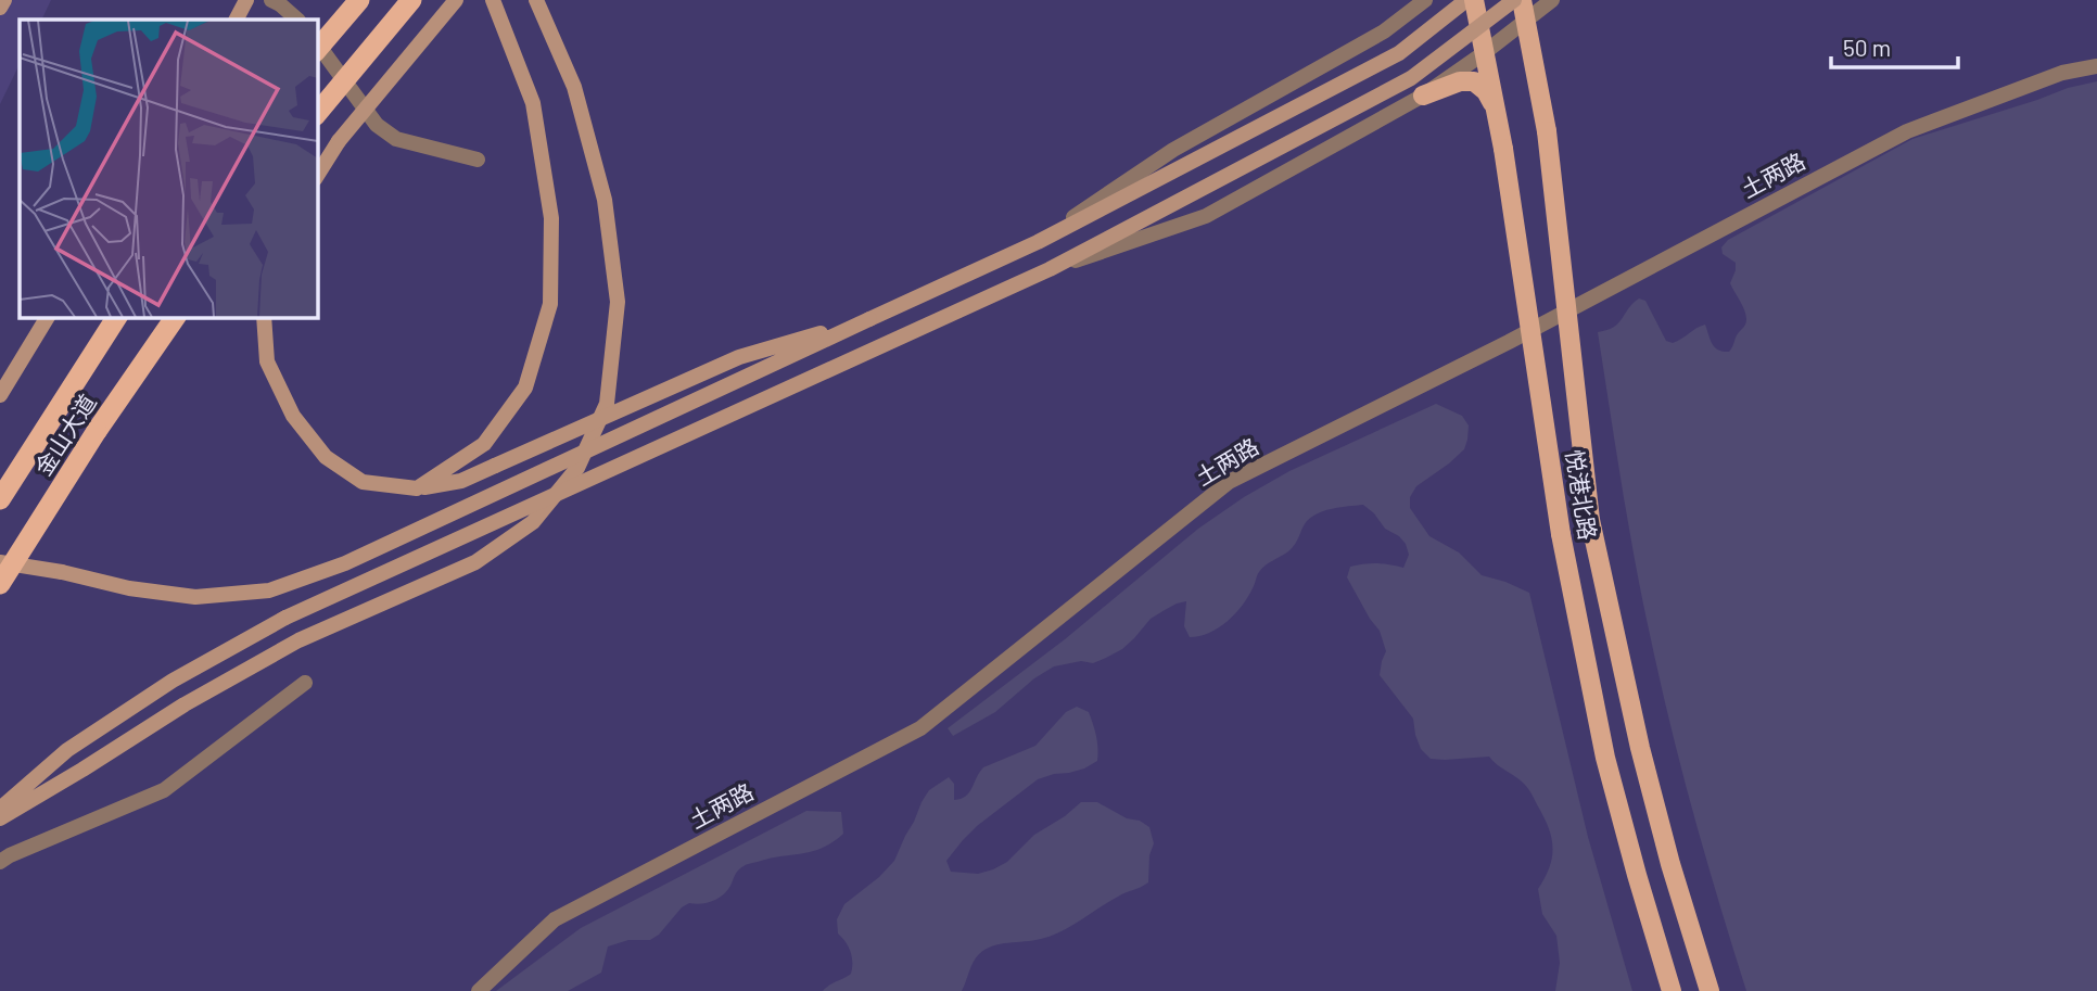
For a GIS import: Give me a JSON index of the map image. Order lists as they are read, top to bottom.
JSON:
{
  "streets": {
    "highway": ["金山大道"],
    "main road": ["悦港北路"],
    "street": ["土两路"]
  },
  "scale_bar": "50 m"
}
